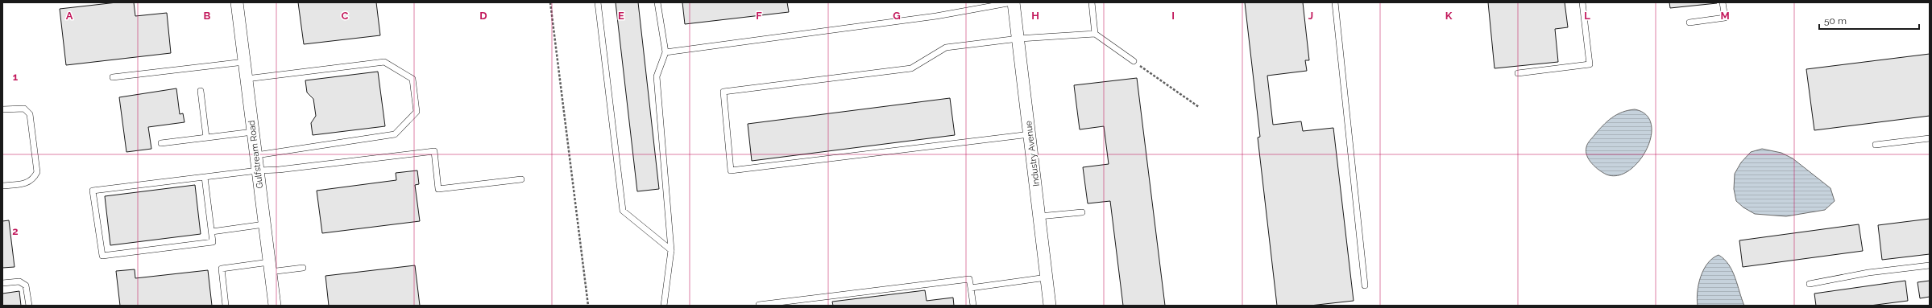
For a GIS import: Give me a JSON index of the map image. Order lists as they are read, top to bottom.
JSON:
{
  "streets": {
    "street": ["Industry Avenue", "Gulfstream Road"]
  },
  "scale_bar": "50 m",
  "grid": {
    "columns": [
      "A",
      "B",
      "C",
      "D",
      "E",
      "F",
      "G",
      "H",
      "I",
      "J",
      "K",
      "L",
      "M"
    ],
    "rows": ["1", "2"]
  }
}
